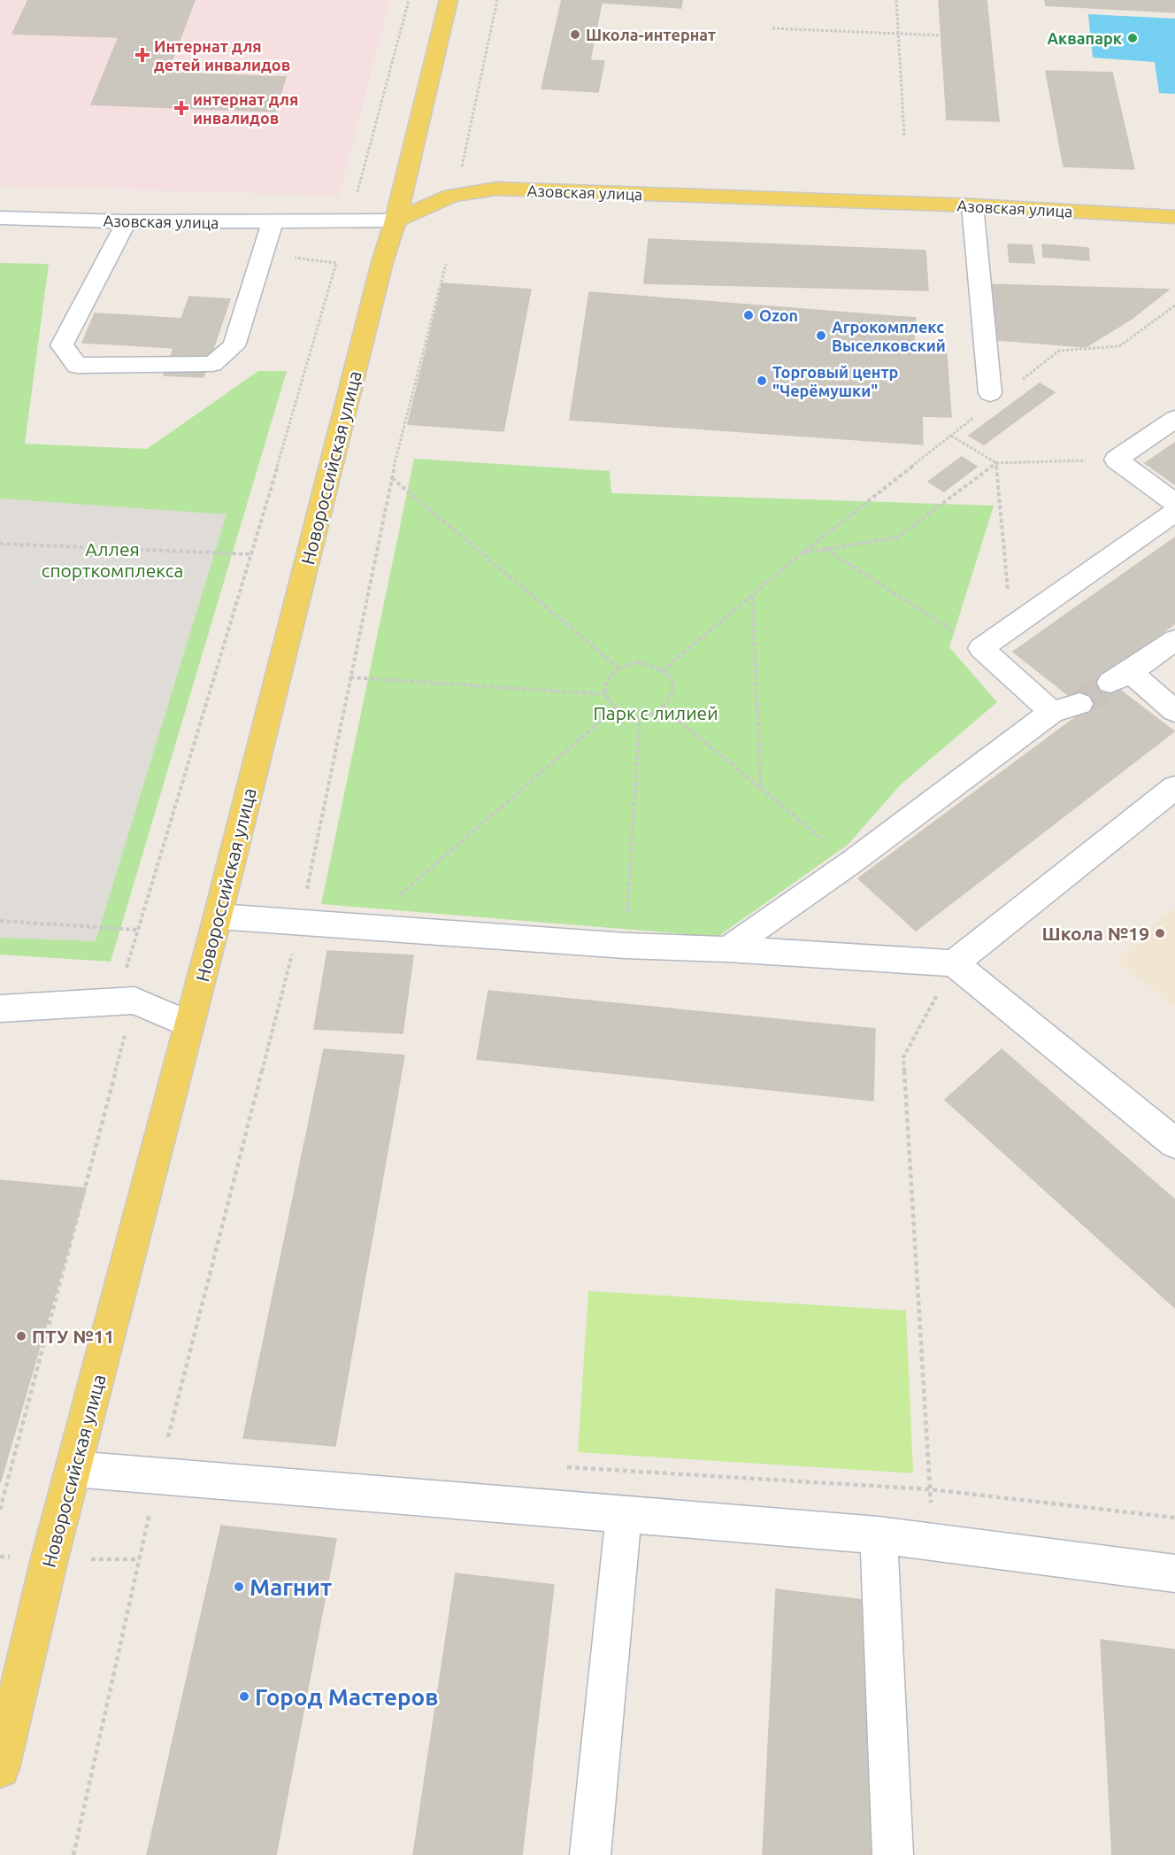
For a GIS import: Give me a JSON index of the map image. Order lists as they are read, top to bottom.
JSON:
{
  "streets": {
    "main road": ["Азовская улица", "Новороссийская улица"]
  },
  "crossings": [
    ["Азовская улица", "Новороссийская улица"]
  ],
  "parks": ["Аллея спорткомплекса", "Парк с лилией"],
  "places": {
    "other": [
      "Школа-интернат",
      "Аквапарк",
      "Ozon",
      "Агрокомплекс Выселковский",
      "Торговый центр \"Черёмушки\"",
      "Школа №19",
      "ПТУ №11",
      "Магнит",
      "Город Мастеров"
    ],
    "health": ["Интернат для детей инвалидов", "интернат для инвалидов"]
  }
}
